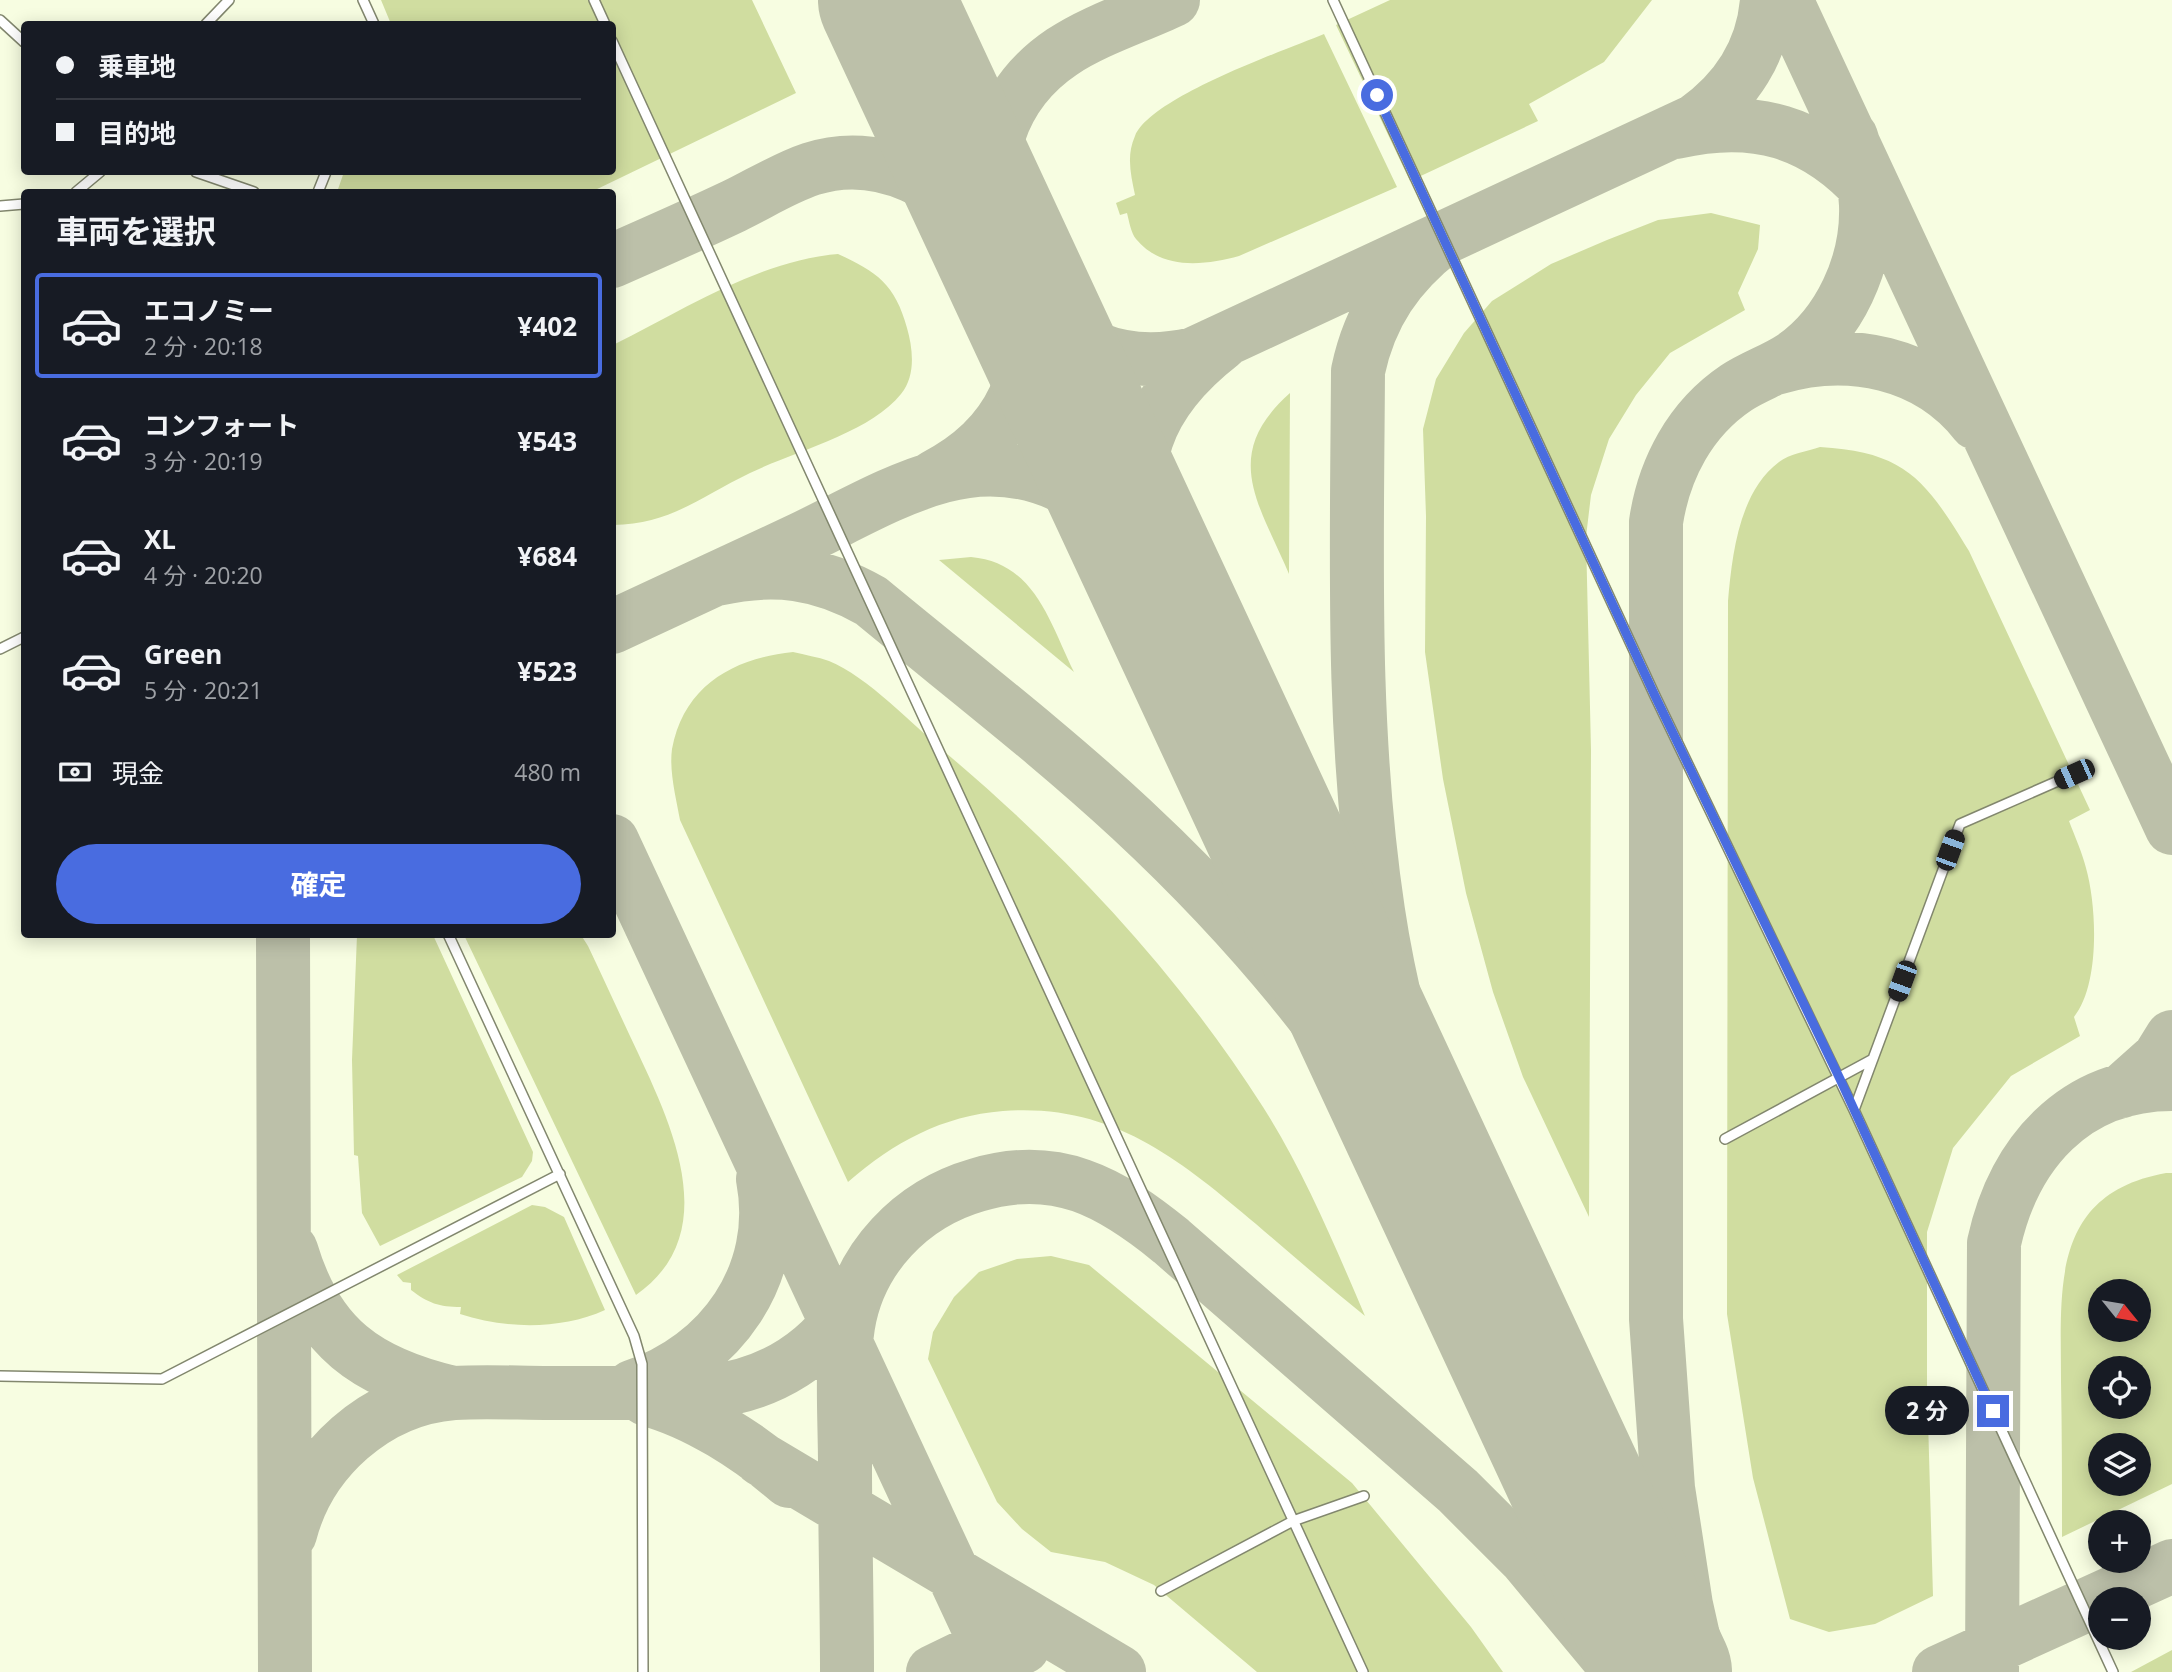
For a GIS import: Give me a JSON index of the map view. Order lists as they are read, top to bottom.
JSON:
{
  "north": "bottom right",
  "page": {
    "banner": ["乗車地", "目的地"],
    "heading": "車両を選択",
    "list": [
      {
        "name": "エコノミー",
        "note": "2 分 · 20:18",
        "value": "¥402"
      },
      {
        "name": "コンフォート",
        "note": "3 分 · 20:19",
        "value": "¥543"
      },
      {
        "name": "XL",
        "note": "4 分 · 20:20",
        "value": "¥684"
      },
      {
        "name": "Green",
        "note": "5 分 · 20:21",
        "value": "¥523"
      }
    ],
    "pay": ["現金", "480 m"],
    "buttons": "確定",
    "map_buttons": ["+", "−"],
    "bubble": "2 分"
  }
}
